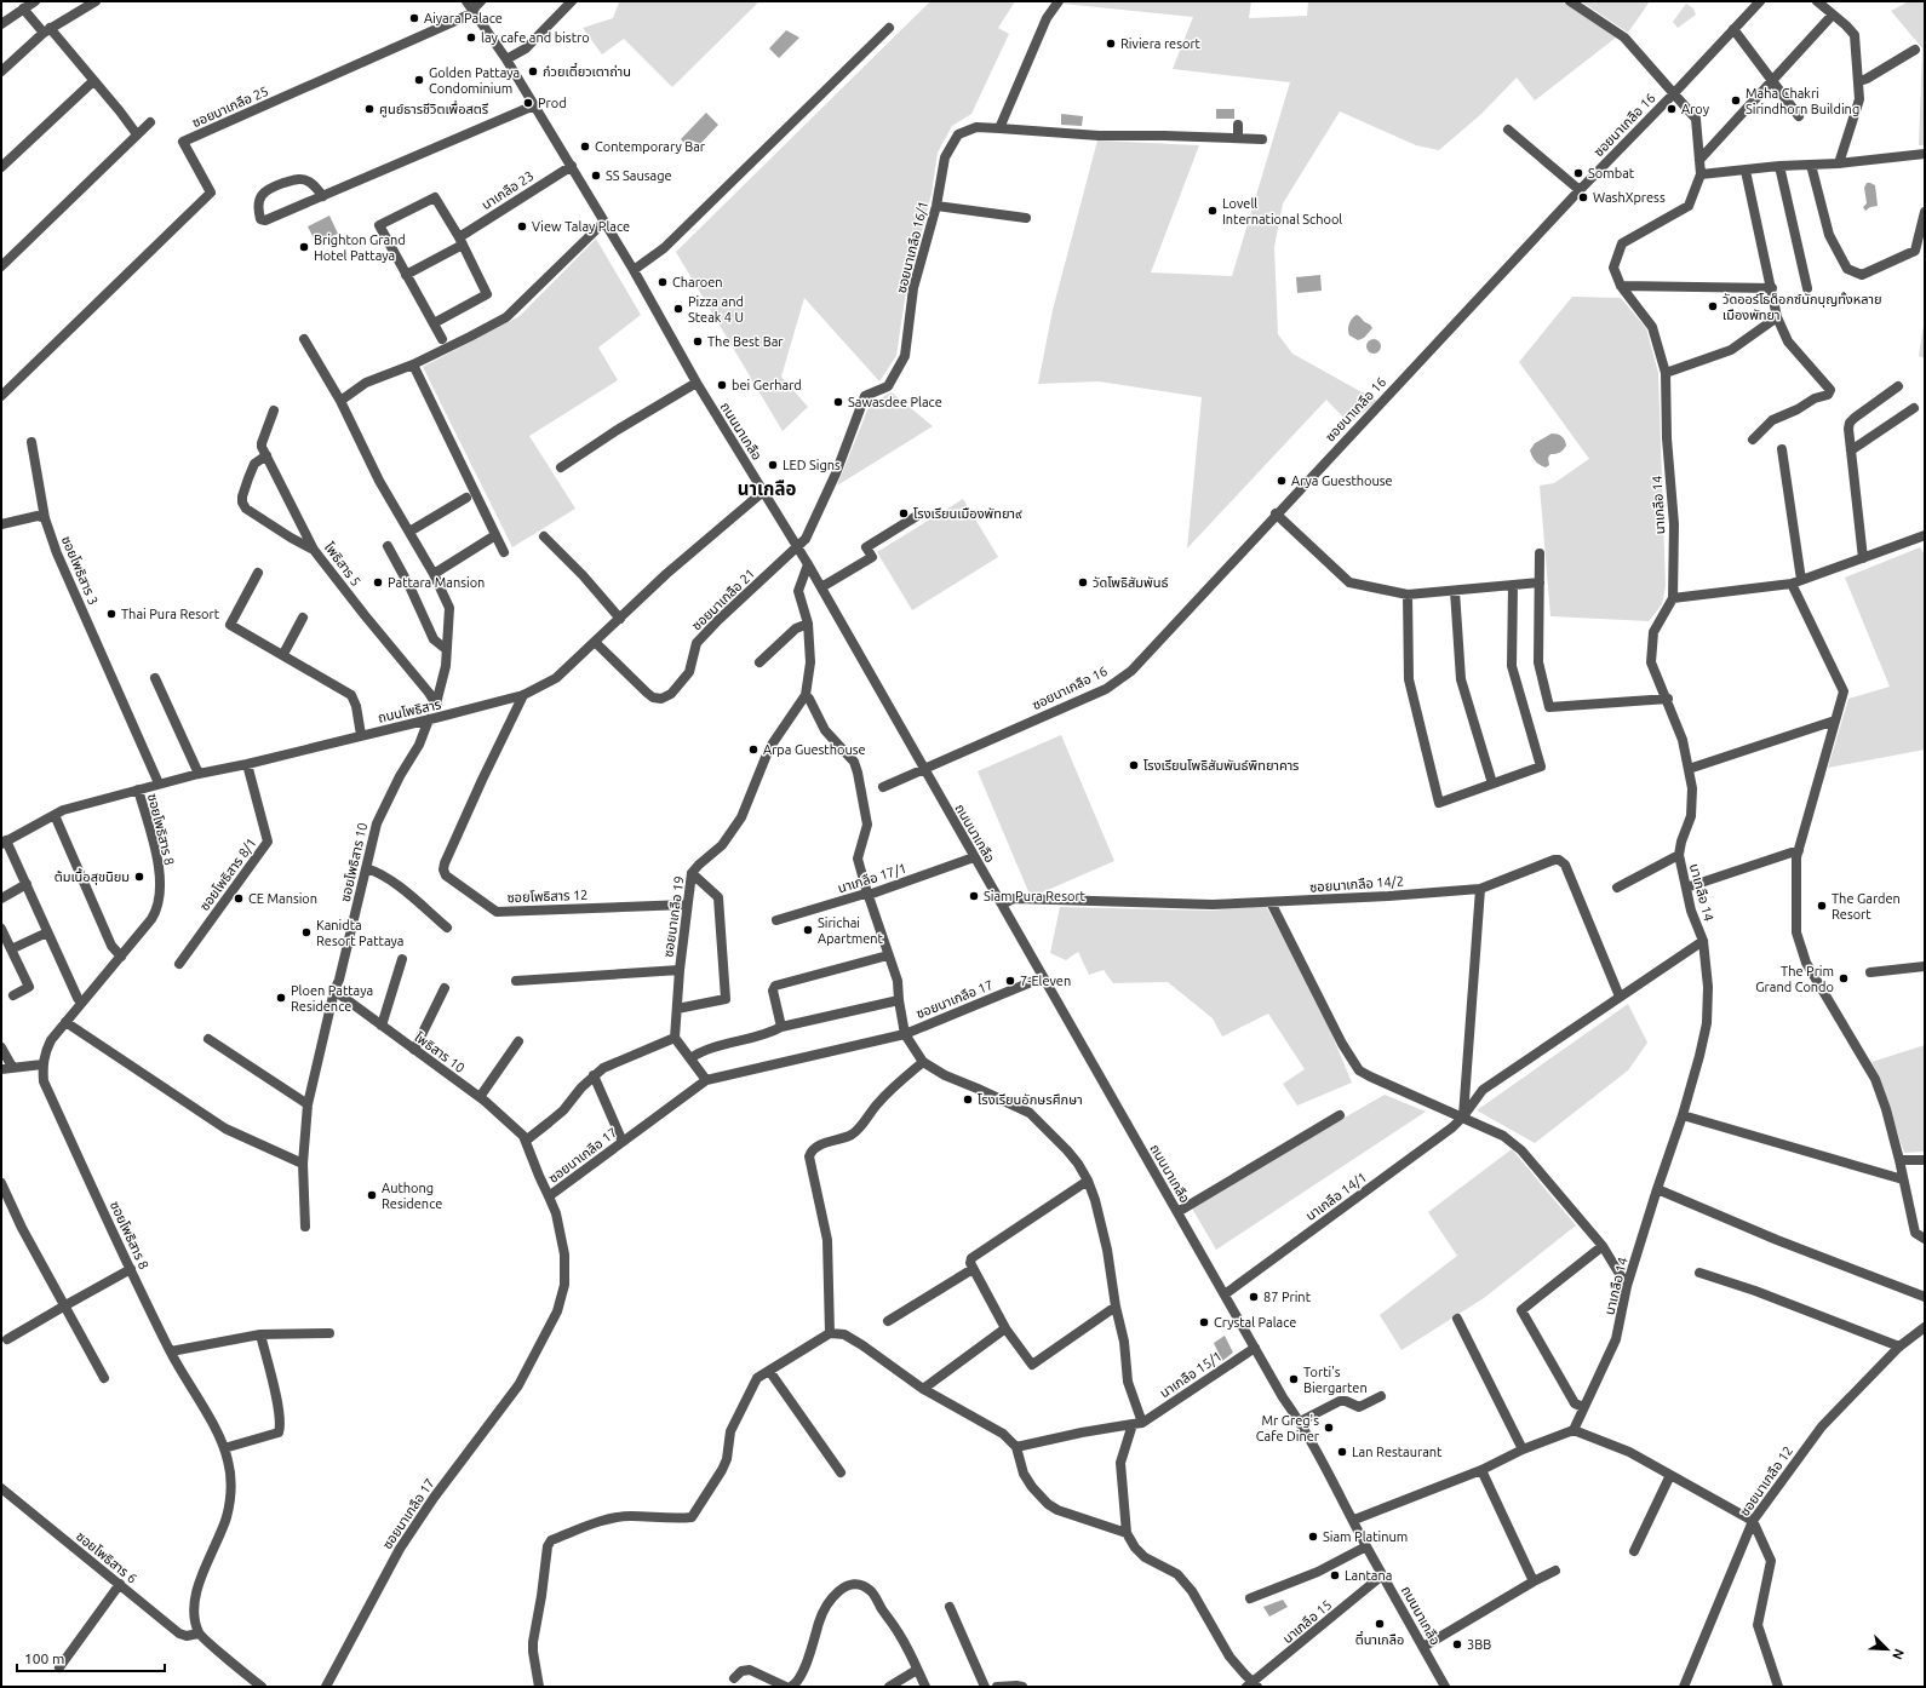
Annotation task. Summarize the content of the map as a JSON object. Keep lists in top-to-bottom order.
{
  "streets": {
    "street": [
      "ซอยนาเกลือ 25",
      "ซอยนาเกลือ 16",
      "นาเกลือ 23",
      "ซอยนาเกลือ 16/1",
      "ถนนนาเกลือ",
      "นาเกลือ 14",
      "โพธิสาร 5",
      "ซอยโพธิสาร 3",
      "ซอยนาเกลือ 21",
      "ถนนโพธิสาร",
      "ซอยโพธิสาร 8",
      "ซอยโพธิสาร 10",
      "ซอยโพธิสาร 8/1",
      "นาเกลือ 17/1",
      "ซอยนาเกลือ 14/2",
      "ซอยโพธิสาร 12",
      "ซอยนาเกลือ 19",
      "ซอยนาเกลือ 17",
      "โพธิสาร 10",
      "นาเกลือ 14/1",
      "นาเกลือ 15/1",
      "ซอยนาเกลือ 12",
      "ซอยโพธิสาร 6",
      "นาเกลือ 15"
    ]
  },
  "crossings": [
    ["ซอยนาเกลือ 25", "ถนนนาเกลือ"],
    ["ซอยนาเกลือ 16", "ถนนนาเกลือ"],
    ["ซอยนาเกลือ 16", "นาเกลือ 14"],
    ["นาเกลือ 23", "ถนนนาเกลือ"],
    ["ซอยนาเกลือ 16/1", "ถนนนาเกลือ"],
    ["ซอยนาเกลือ 16/1", "ซอยนาเกลือ 21"],
    ["ถนนนาเกลือ", "ซอยนาเกลือ 21"],
    ["ถนนนาเกลือ", "ถนนโพธิสาร"],
    ["ถนนนาเกลือ", "นาเกลือ 17/1"],
    ["ถนนนาเกลือ", "ซอยนาเกลือ 14/2"],
    ["ถนนนาเกลือ", "ซอยนาเกลือ 19"],
    ["ถนนนาเกลือ", "ซอยนาเกลือ 17"],
    ["ถนนนาเกลือ", "นาเกลือ 14/1"],
    ["ถนนนาเกลือ", "นาเกลือ 15/1"],
    ["ถนนนาเกลือ", "นาเกลือ 15"],
    ["นาเกลือ 14", "นาเกลือ 14/1"],
    ["โพธิสาร 5", "ถนนโพธิสาร"],
    ["ซอยโพธิสาร 3", "ถนนโพธิสาร"],
    ["ซอยนาเกลือ 21", "ถนนโพธิสาร"],
    ["ถนนโพธิสาร", "ซอยโพธิสาร 8"],
    ["ถนนโพธิสาร", "ซอยโพธิสาร 10"],
    ["ถนนโพธิสาร", "ซอยโพธิสาร 8/1"],
    ["ถนนโพธิสาร", "ซอยโพธิสาร 12"],
    ["ซอยโพธิสาร 8", "ซอยโพธิสาร 6"],
    ["ซอยโพธิสาร 10", "โพธิสาร 10"],
    ["ซอยนาเกลือ 14/2", "นาเกลือ 14/1"],
    ["ซอยโพธิสาร 12", "ซอยนาเกลือ 19"],
    ["ซอยนาเกลือ 17", "โพธิสาร 10"]
  ],
  "districts": ["นาเกลือ"],
  "places": [
    "Aiyara Palace",
    "lay cafe and bistro",
    "Riviera resort",
    "ก๋วยเตี๋ยวเตาถ่าน",
    "Golden Pattaya Condominium",
    "Maha Chakri Sirindhorn Building",
    "Prod",
    "ศูนย์ธารชีวิตเพื่อสตรี",
    "Aroy",
    "Contemporary Bar",
    "Sombat",
    "SS Sausage",
    "WashXpress",
    "Lovell International School",
    "View Talay Place",
    "Brighton Grand Hotel Pattaya",
    "Charoen",
    "วัดออร์โธด็อกซ์นักบุญทั้งหลาย เมืองพัทยา",
    "Pizza and Steak 4 U",
    "The Best Bar",
    "bei Gerhard",
    "Sawasdee Place",
    "LED Signs",
    "Arya Guesthouse",
    "โรงเรียนเมืองพัทยา๙",
    "Pattara Mansion",
    "วัดโพธิสัมพันธ์",
    "Thai Pura Resort",
    "Arpa Guesthouse",
    "โรงเรียนโพธิสัมพันธ์พิทยาคาร",
    "ต้มเนื้อสุขนิยม",
    "Siam Pura Resort",
    "CE Mansion",
    "The Garden Resort",
    "Sirichai Apartment",
    "Kanidta Resort Pattaya",
    "The Prim Grand Condo",
    "7-Eleven",
    "Ploen Pattaya Residence",
    "โรงเรียนอักษรศึกษา",
    "Authong Residence",
    "87 Print",
    "Crystal Palace",
    "Torti's Biergarten",
    "Mr Greg's Cafe Diner",
    "Lan Restaurant",
    "Siam Platinum",
    "Lantana",
    "ตี๋นาเกลือ",
    "3BB"
  ],
  "scale_bar": "100 m",
  "north": "bottom right"
}
